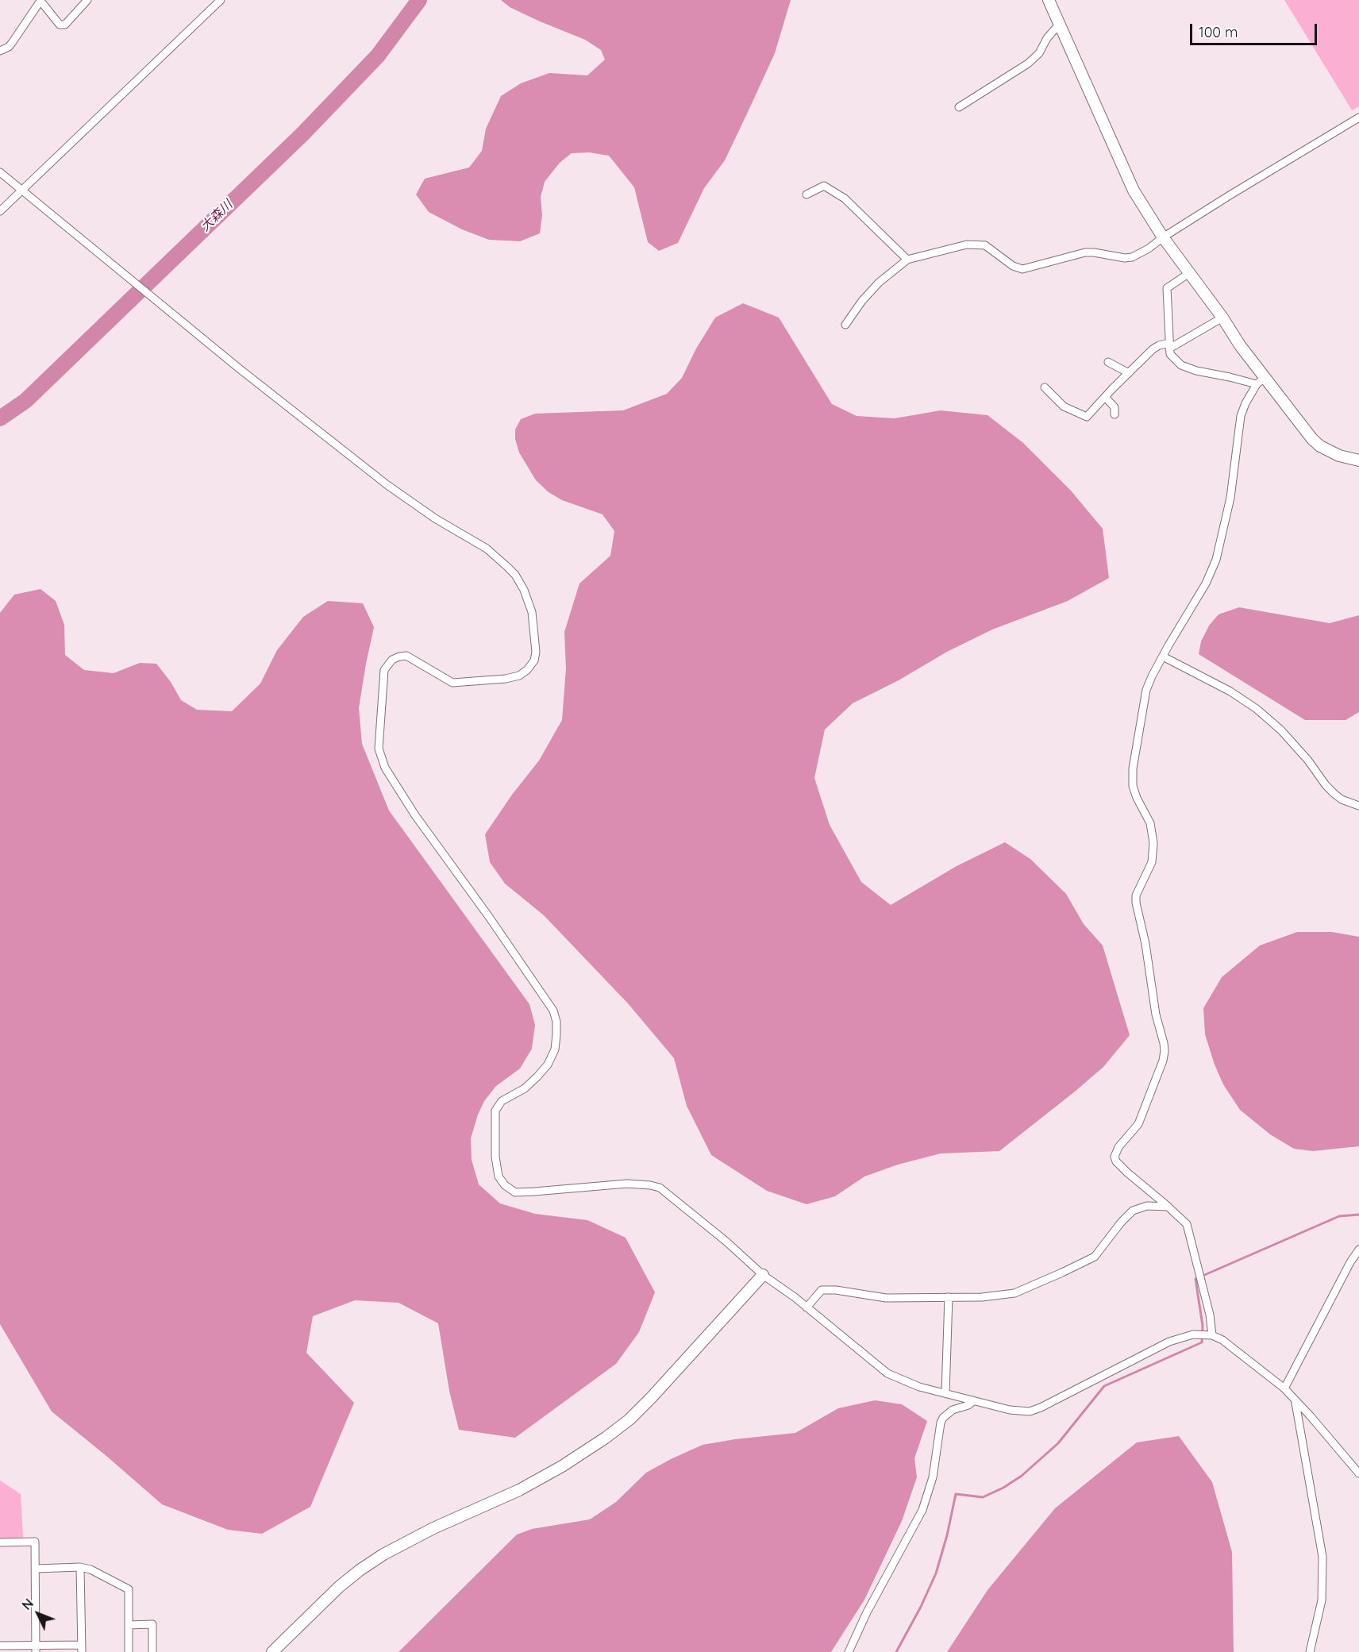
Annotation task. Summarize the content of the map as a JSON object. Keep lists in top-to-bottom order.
{
  "water": ["大森川"],
  "scale_bar": "100 m",
  "north": "top left"
}
